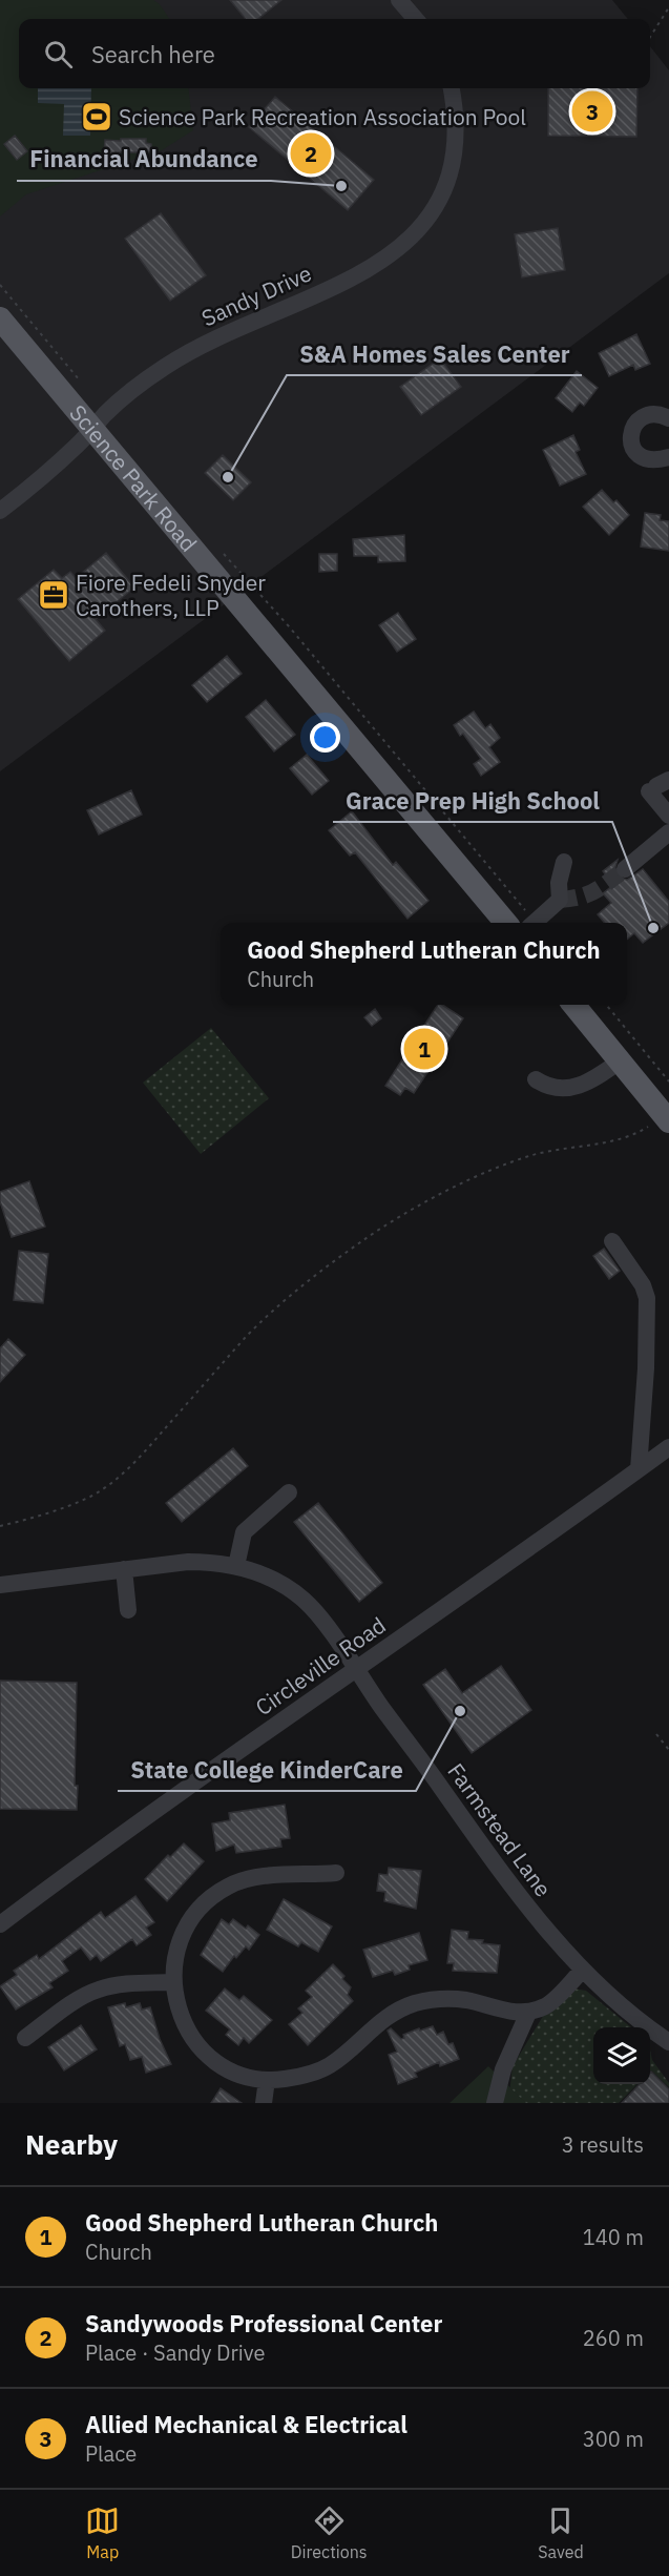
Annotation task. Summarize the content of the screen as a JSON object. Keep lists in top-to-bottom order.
{
  "streets": {
    "main road": ["Science Park Road"],
    "street": ["Sandy Drive", "Circleville Road", "Farmstead Lane"]
  },
  "crossings": [
    ["Sandy Drive", "Science Park Road"],
    ["Circleville Road", "Farmstead Lane"]
  ],
  "places": {
    "sports": ["Science Park Recreation Association Pool"],
    "other": [
      "Financial Abundance",
      "S&A Homes Sales Center",
      "Grace Prep High School",
      "State College KinderCare"
    ],
    "office": ["Fiore Fedeli Snyder Carothers, LLP"]
  },
  "page": {
    "search": "Search here",
    "pins": ["3", "2", "1"],
    "popup": ["Good Shepherd Lutheran Church", "Church"],
    "heading": ["Nearby", "3 results"],
    "list": [
      {
        "mark": "1",
        "name": "Good Shepherd Lutheran Church",
        "note": "Church",
        "value": "140 m"
      },
      {
        "mark": "2",
        "name": "Sandywoods Professional Center",
        "note": "Place · Sandy Drive",
        "value": "260 m"
      },
      {
        "mark": "3",
        "name": "Allied Mechanical & Electrical",
        "note": "Place",
        "value": "300 m"
      }
    ],
    "nav": ["Map", "Directions", "Saved"]
  }
}
